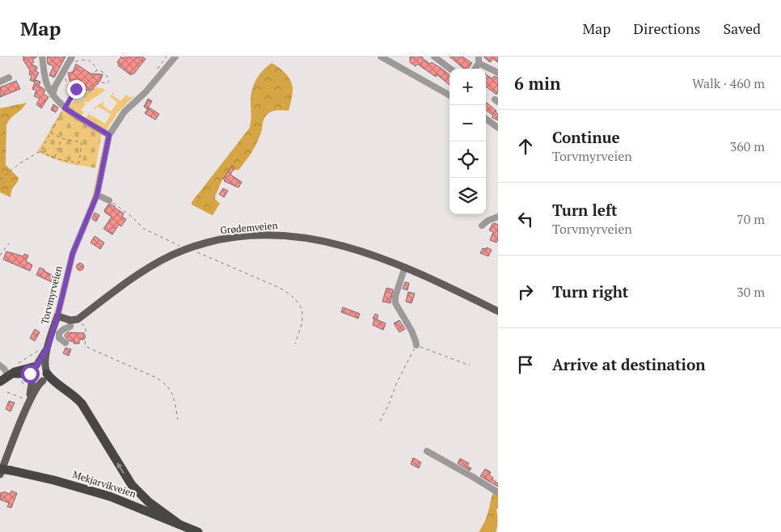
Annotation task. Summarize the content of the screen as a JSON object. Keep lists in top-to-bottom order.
{
  "streets": {
    "highway": ["Mekjarvikveien"],
    "main road": ["Grødemveien", "Torvmyrveien"]
  },
  "page": {
    "header": "Map",
    "nav": ["Map", "Directions", "Saved"],
    "heading": ["6 min", "Walk · 460 m"],
    "map_buttons": ["+", "−"],
    "list": [
      ["Continue", "Torvmyrveien", "360 m"],
      ["Turn left", "Torvmyrveien", "70 m"],
      ["Turn right", "30 m"],
      "Arrive at destination"
    ]
  }
}
